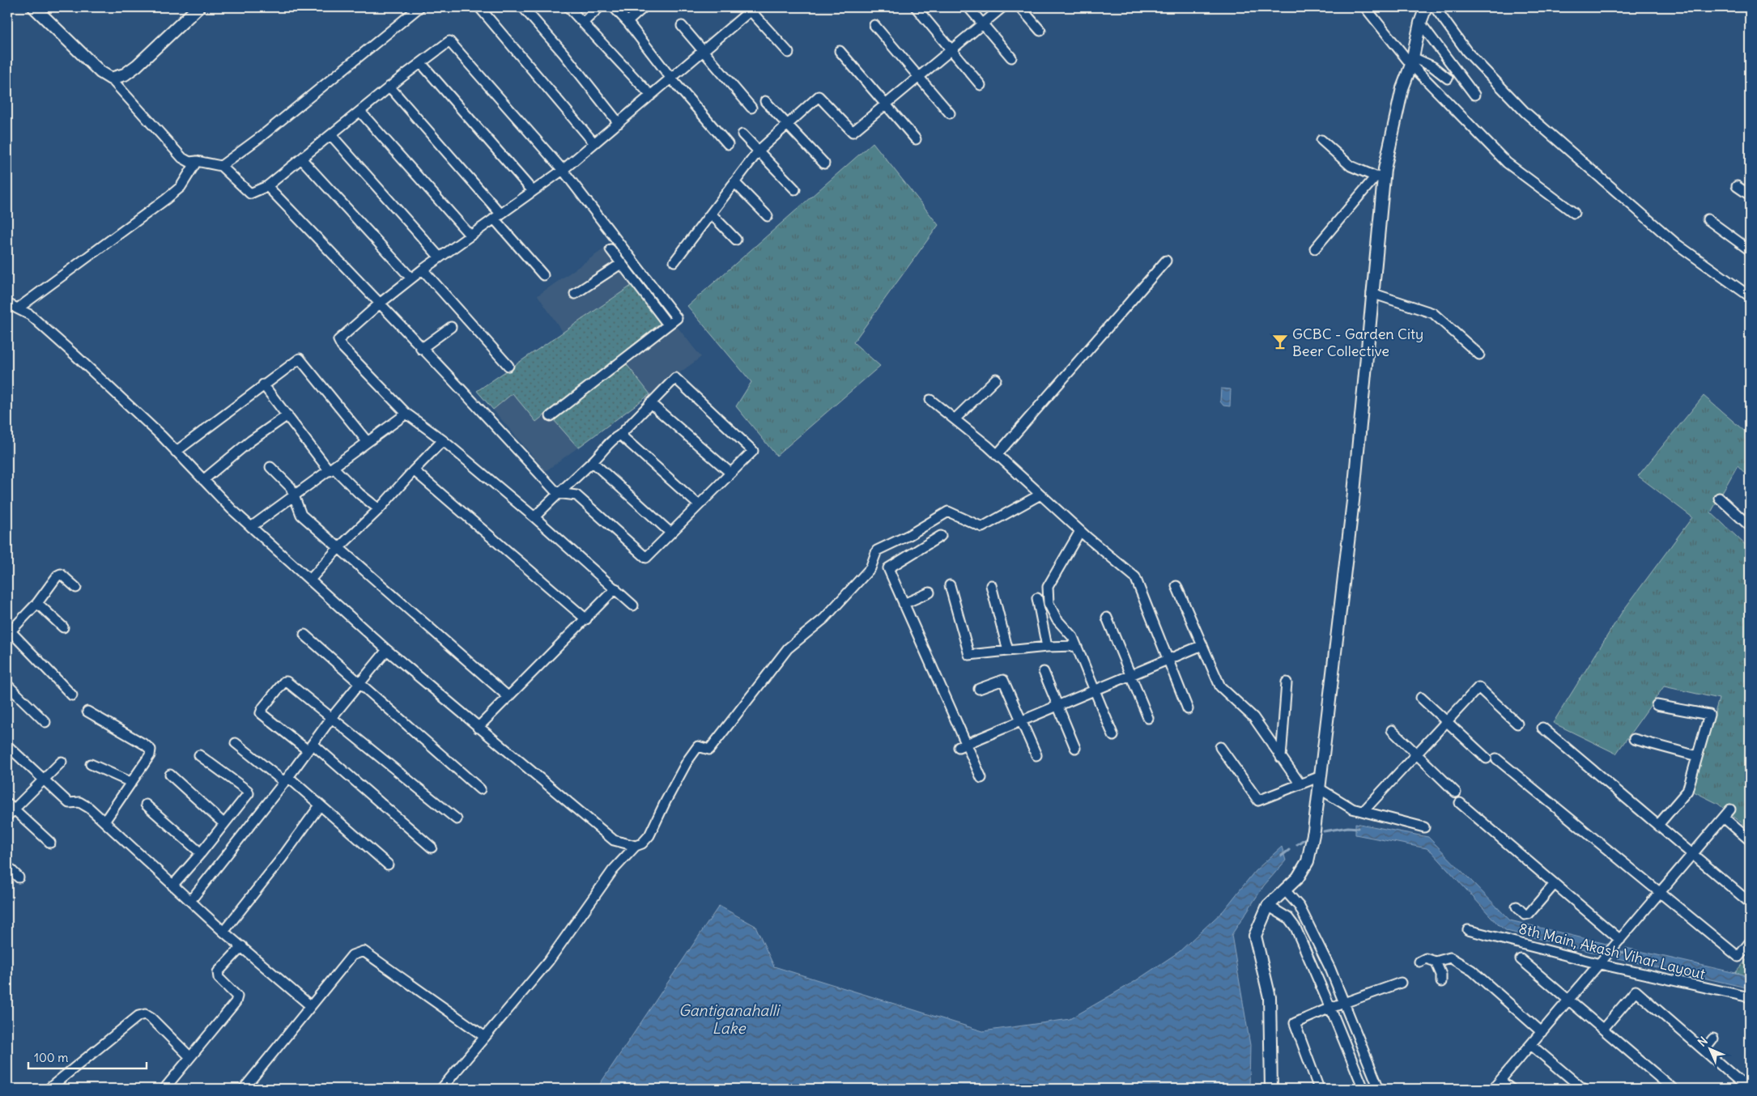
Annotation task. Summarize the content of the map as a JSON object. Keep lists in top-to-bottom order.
{
  "streets": {
    "street": ["8th Main, Akash Vihar Layout"]
  },
  "water": ["Gantiganahalli Lake"],
  "places": {
    "bar": ["GCBC - Garden City Beer Collective"]
  },
  "scale_bar": "100 m",
  "north": "top left"
}
